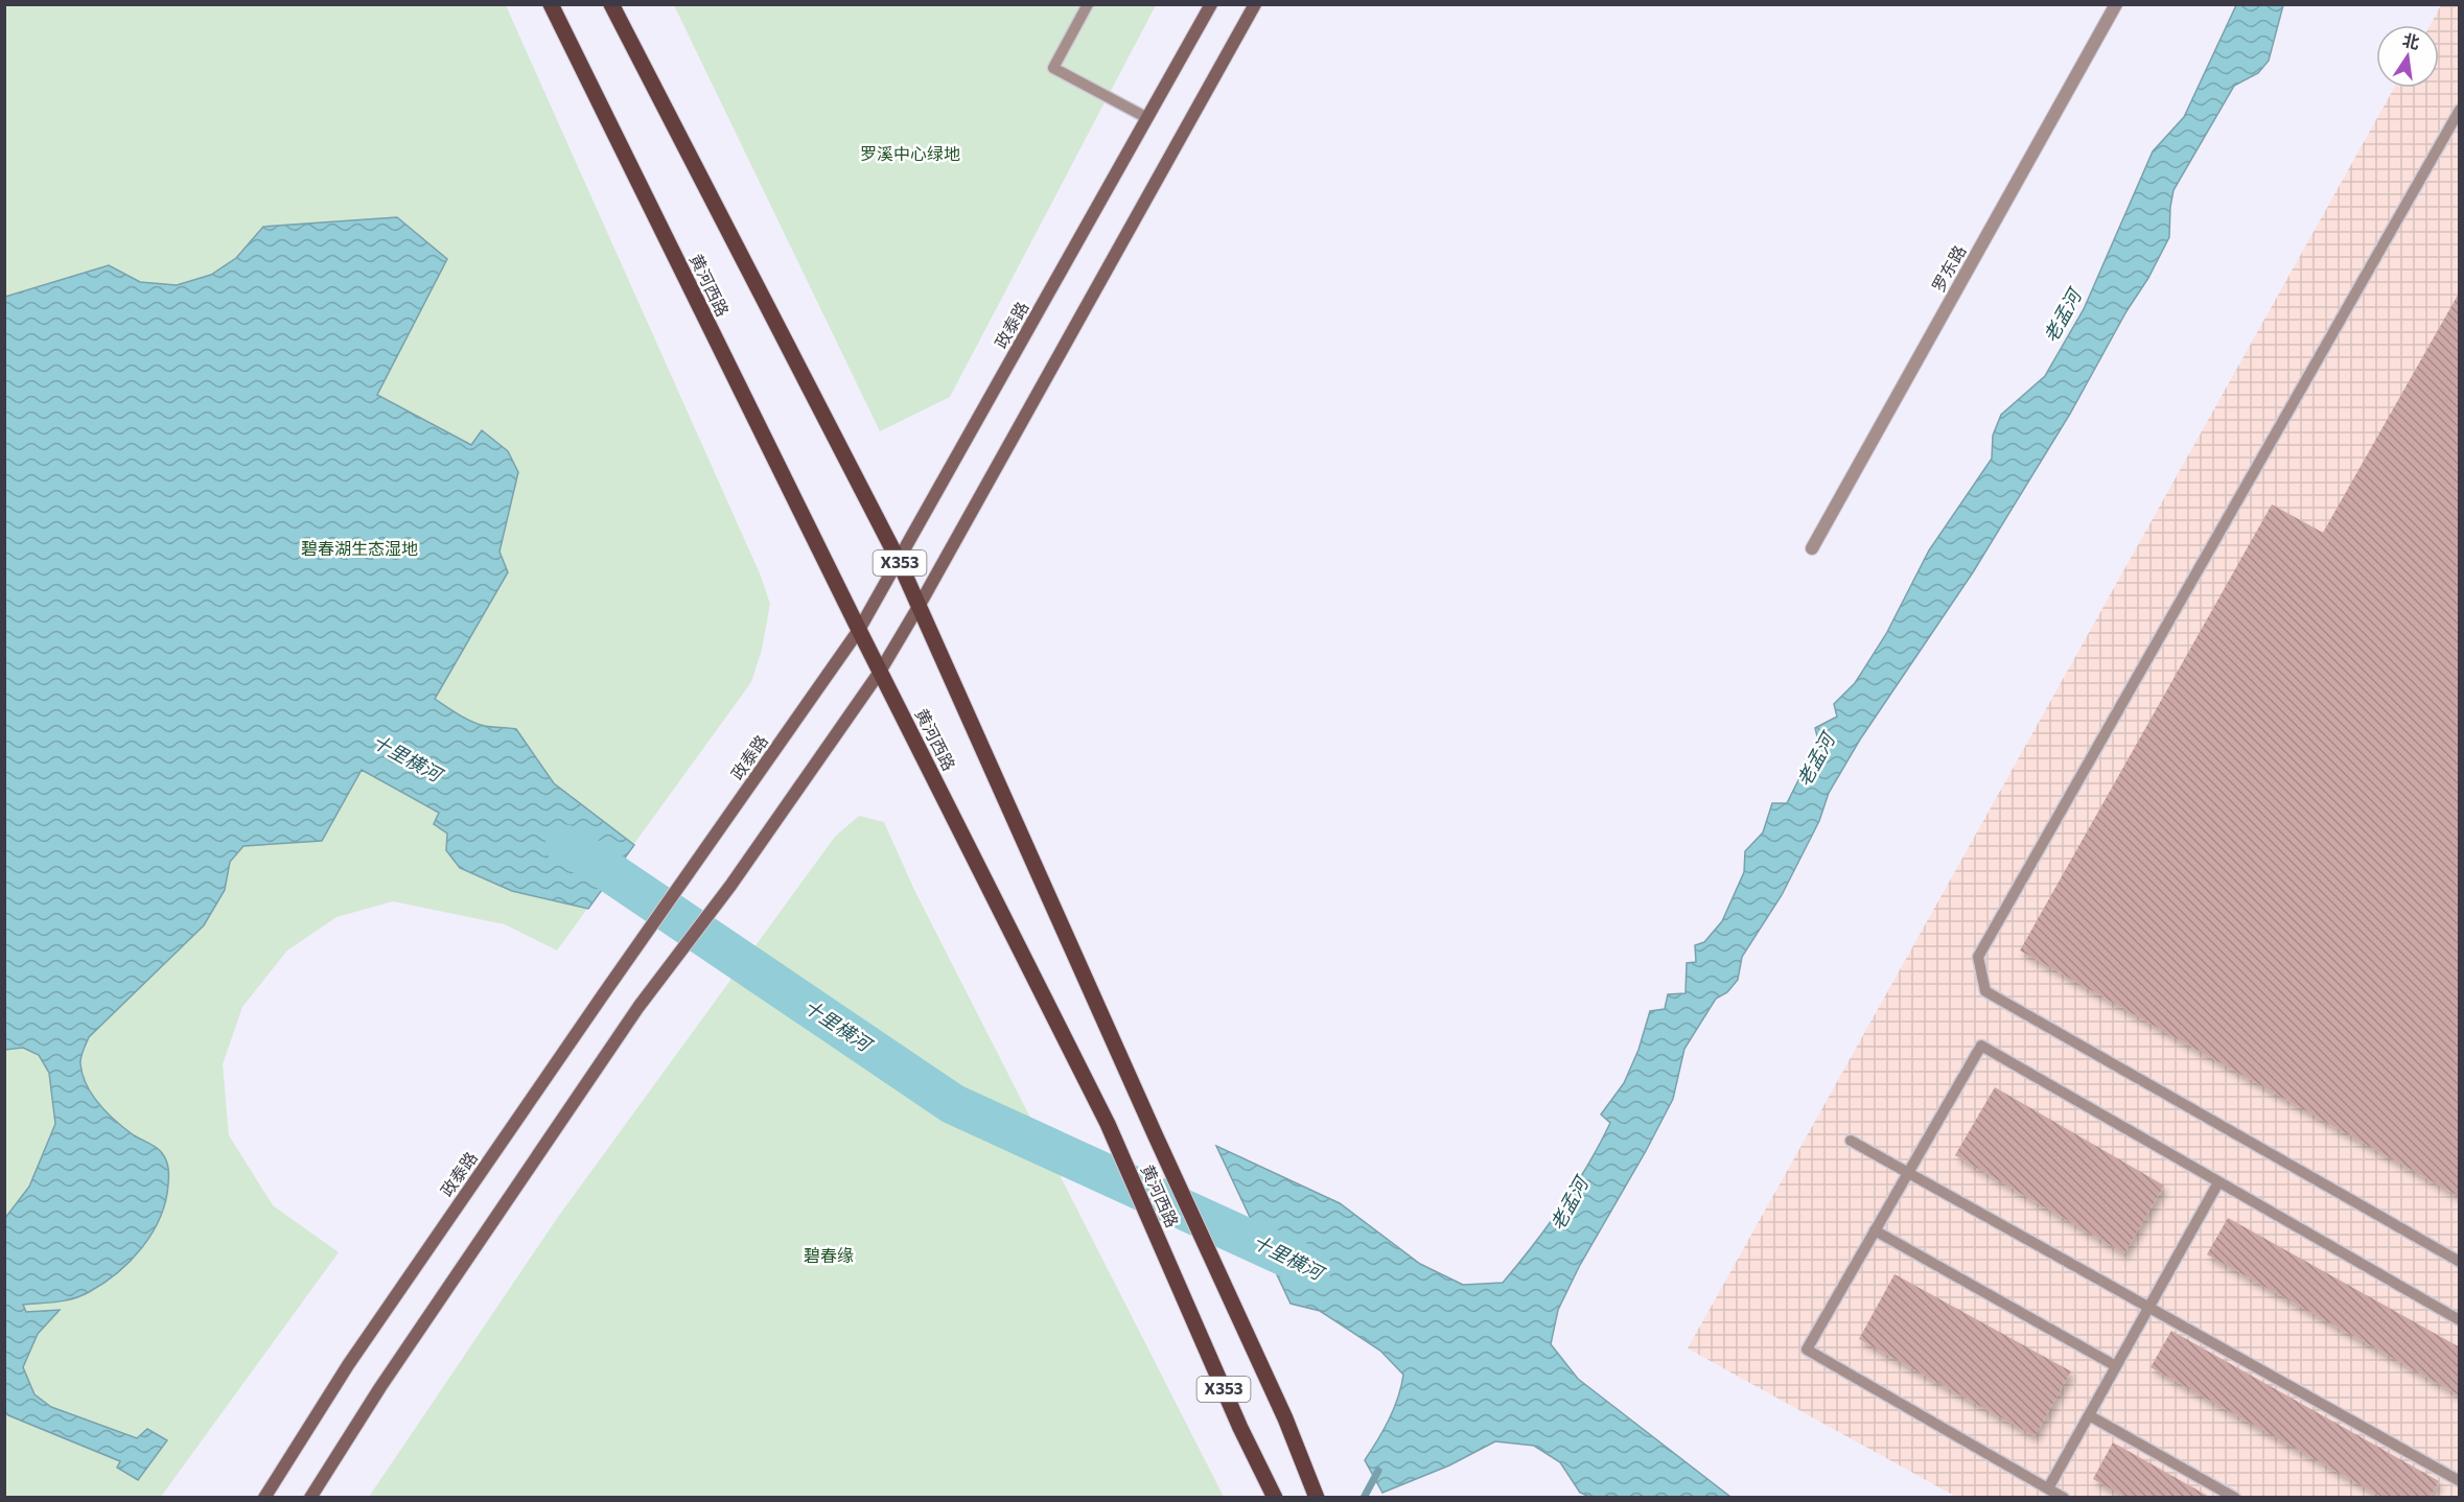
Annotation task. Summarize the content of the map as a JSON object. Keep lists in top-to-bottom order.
{
  "streets": {
    "main road": ["黄河西路", "政泰路", "X353"],
    "street": ["罗东路"]
  },
  "crossings": [
    ["黄河西路", "政泰路"]
  ],
  "water": ["老孟河", "十里横河"],
  "parks": ["罗溪中心绿地", "碧春湖生态湿地", "碧春缘"],
  "north": "top"
}
